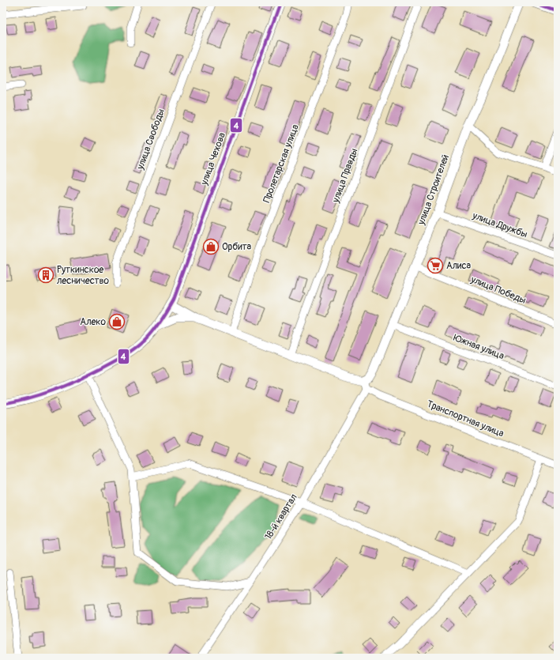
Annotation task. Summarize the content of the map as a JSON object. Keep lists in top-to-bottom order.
{
  "streets": {
    "street": [
      "улица Свободы",
      "улица Чехова",
      "Пролетарская улица",
      "улица Правды",
      "улица Строителей",
      "улица Дружбы",
      "улица Победы",
      "Южная улица",
      "Транспортная улица",
      "18-й квартал"
    ]
  },
  "crossings": [
    ["Пролетарская улица", "Транспортная улица"],
    ["улица Правды", "Транспортная улица"],
    ["улица Строителей", "улица Дружбы"],
    ["улица Строителей", "улица Победы"],
    ["улица Строителей", "Южная улица"],
    ["улица Строителей", "Транспортная улица"],
    ["улица Строителей", "18-й квартал"],
    ["Транспортная улица", "18-й квартал"]
  ],
  "places": {
    "shop": ["Орбита", "Алеко"],
    "supermarket": ["Алиса"],
    "building": ["Руткинское лесничество"]
  },
  "lines": ["transit line 4"]
}
